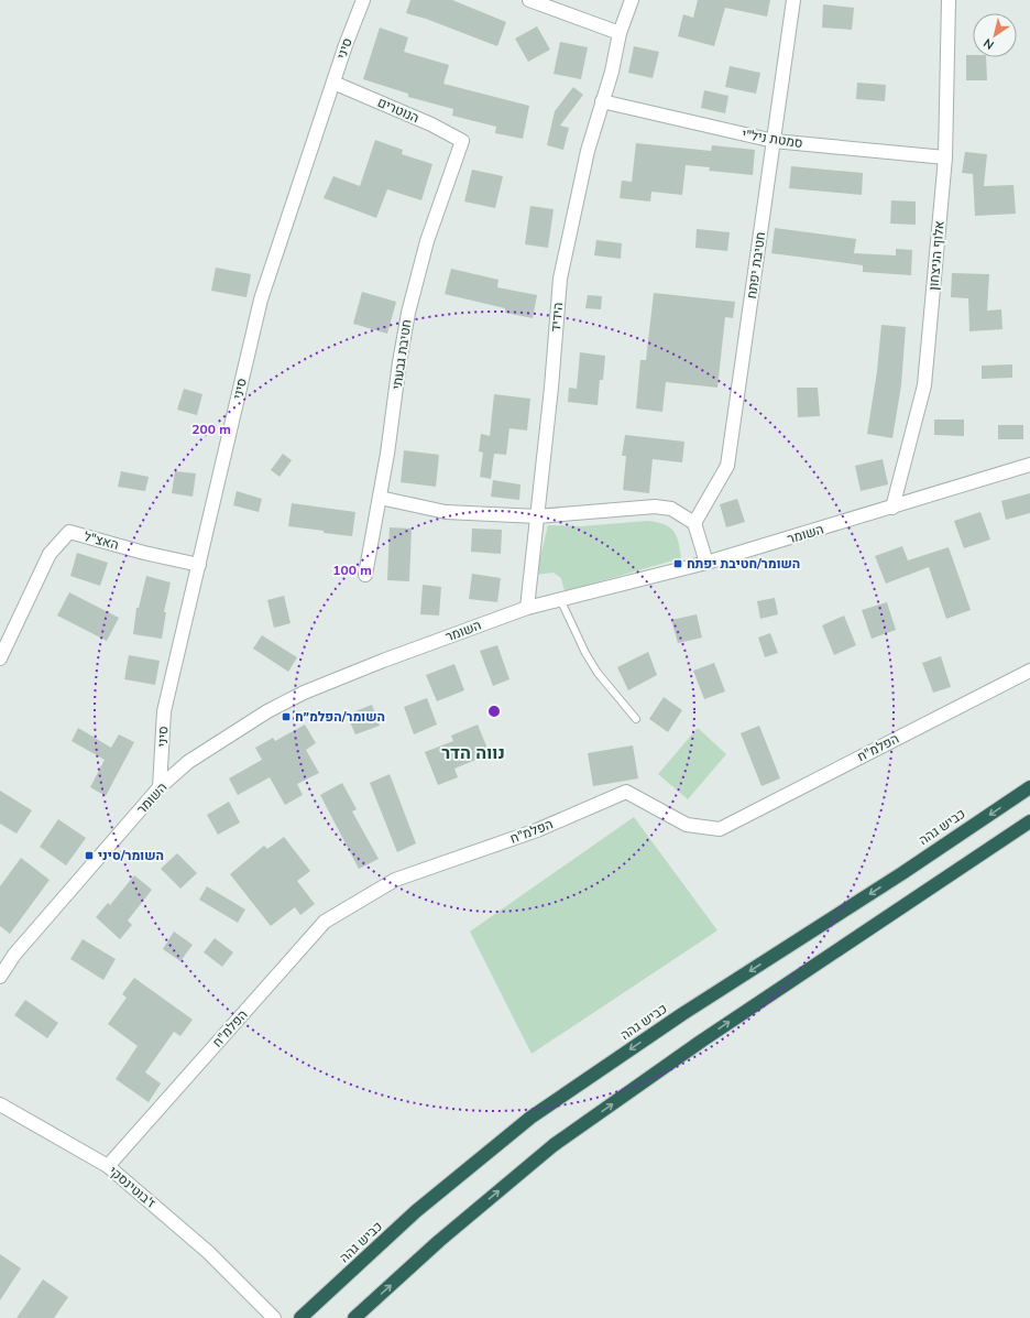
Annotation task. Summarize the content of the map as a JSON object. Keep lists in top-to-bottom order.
{
  "streets": {
    "highway": ["כביש גהה"],
    "street": [
      "סיני",
      "הנוטרים",
      "סמטת ניל\"י",
      "אלוף הניצחון",
      "חטיבת יפתח",
      "הידיד",
      "חטיבת גבעתי",
      "השומר",
      "האצ\"ל",
      "הפלמ\"ח",
      "ז'בוטינסקי"
    ]
  },
  "crossings": [
    ["סיני", "הנוטרים"],
    ["סיני", "השומר"],
    ["סיני", "האצ\"ל"],
    ["הנוטרים", "חטיבת גבעתי"],
    ["סמטת ניל\"י", "אלוף הניצחון"],
    ["סמטת ניל\"י", "חטיבת יפתח"],
    ["סמטת ניל\"י", "הידיד"],
    ["אלוף הניצחון", "השומר"],
    ["הידיד", "השומר"],
    ["הפלמ\"ח", "ז'בוטינסקי"]
  ],
  "districts": ["נווה הדר"],
  "places": {
    "transit": ["השומר/חטיבת יפתח", "השומר/הפלמ״ח", "השומר/סיני"]
  },
  "north": "bottom left",
  "rings": ["200 m", "100 m"]
}
